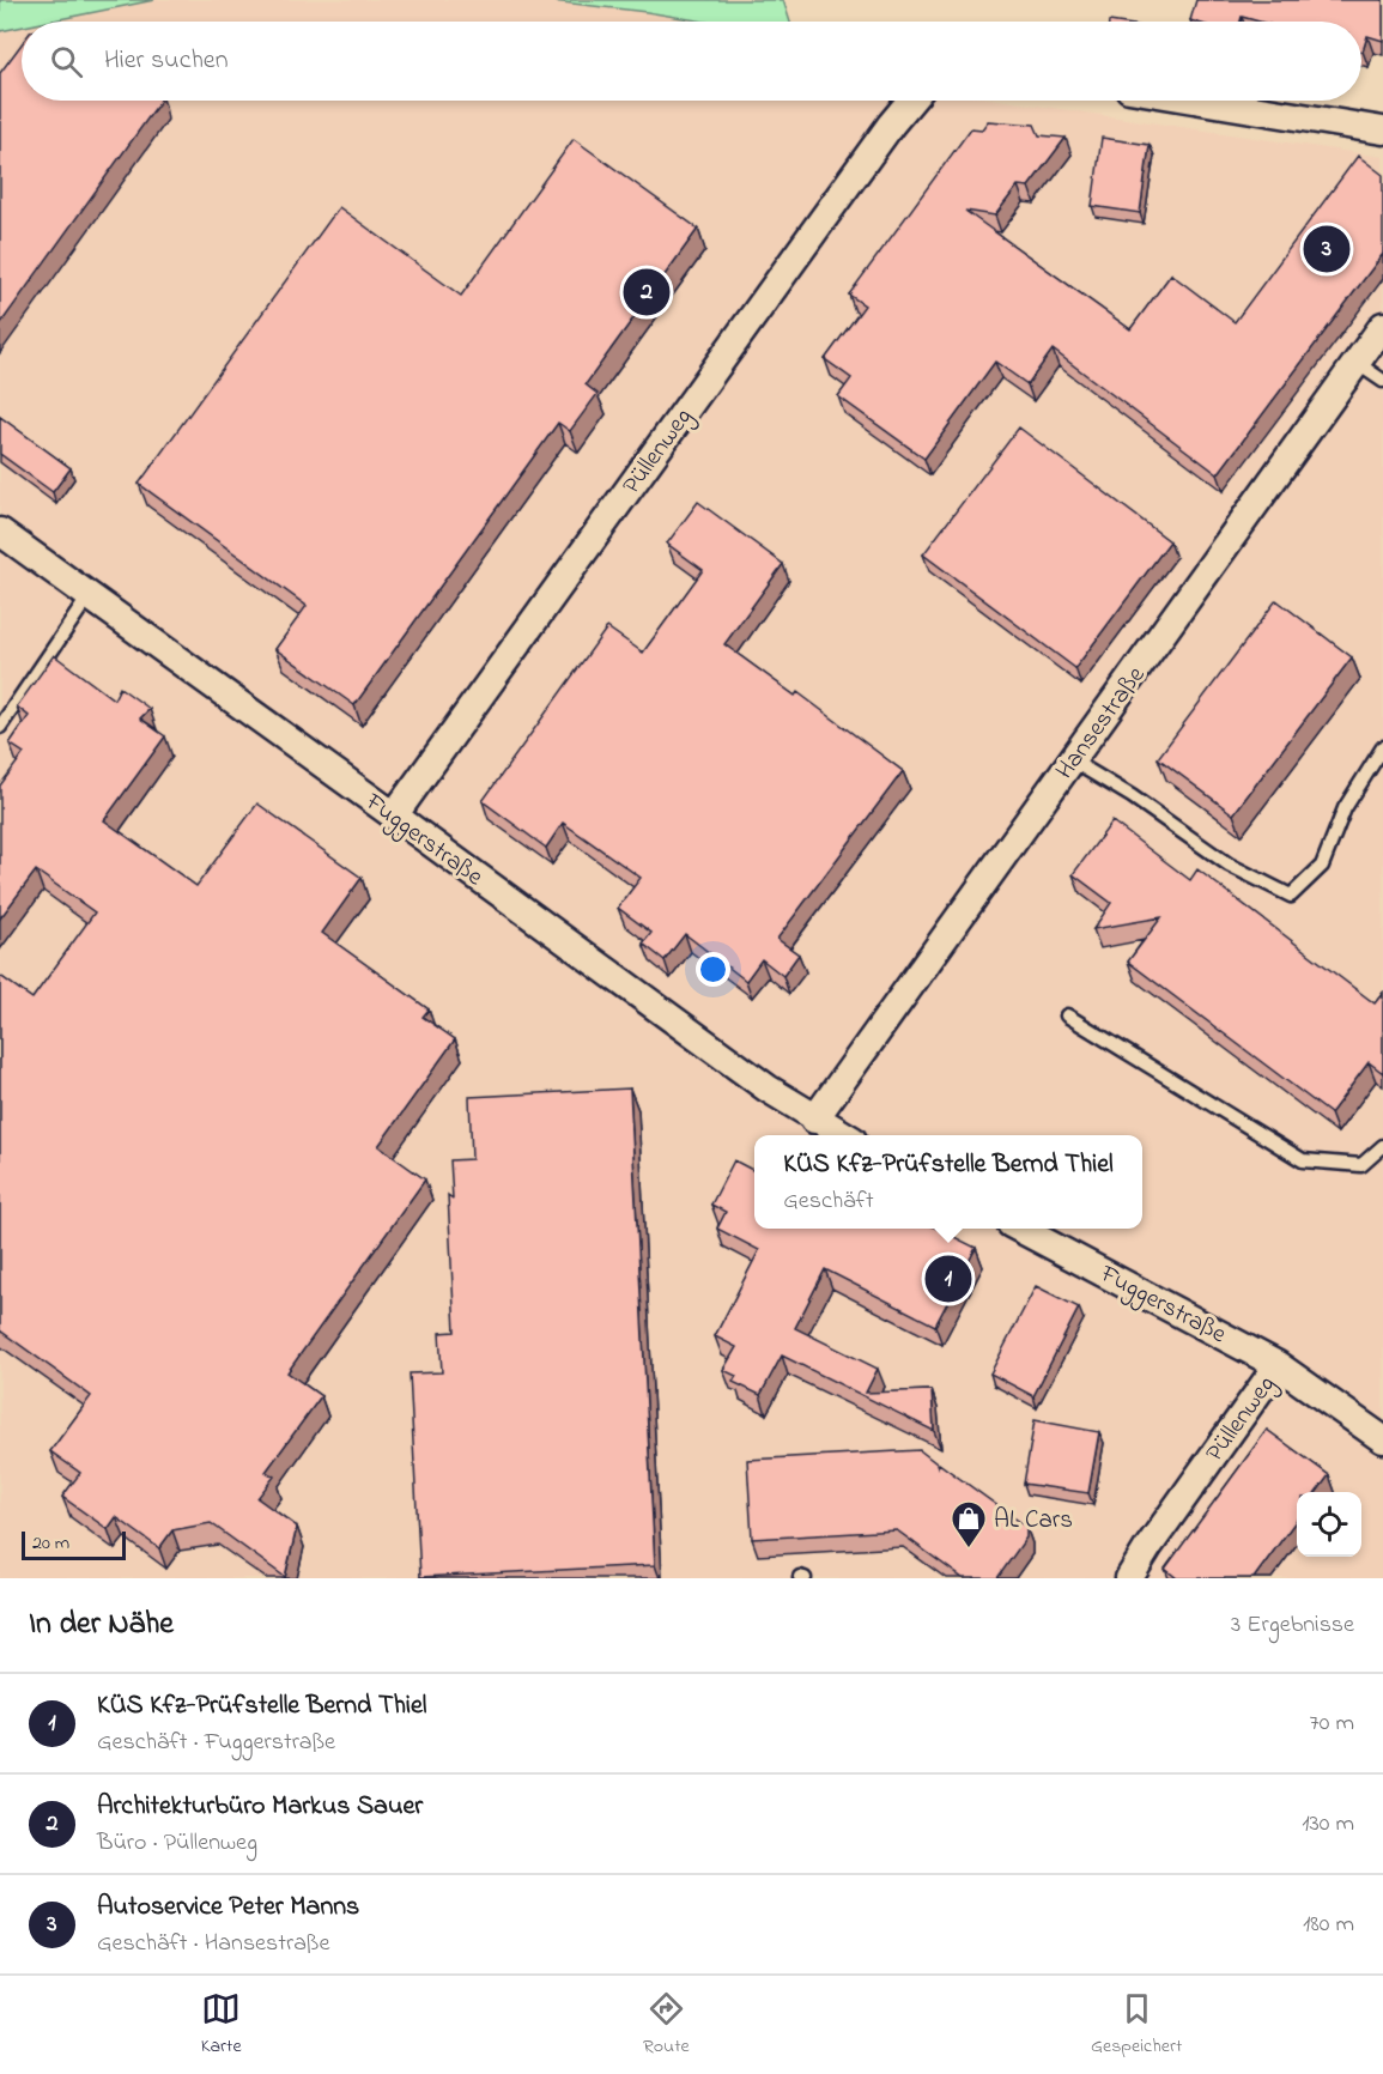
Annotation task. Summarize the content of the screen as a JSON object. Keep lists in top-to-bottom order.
{
  "streets": {
    "street": ["Püllenweg", "Hansestraße", "Fuggerstraße"]
  },
  "crossings": [
    ["Püllenweg", "Fuggerstraße"],
    ["Hansestraße", "Fuggerstraße"]
  ],
  "places": {
    "shop": ["AL Cars"]
  },
  "scale_bar": "20 m",
  "page": {
    "search": "Hier suchen",
    "pins": ["3", "2", "1"],
    "popup": ["KÜS Kfz-Prüfstelle Bernd Thiel", "Geschäft"],
    "scale": "20 m",
    "heading": ["In der Nähe", "3 Ergebnisse"],
    "list": [
      {
        "mark": "1",
        "name": "KÜS Kfz-Prüfstelle Bernd Thiel",
        "note": "Geschäft · Fuggerstraße",
        "value": "70 m"
      },
      {
        "mark": "2",
        "name": "Architekturbüro Markus Sauer",
        "note": "Büro · Püllenweg",
        "value": "130 m"
      },
      {
        "mark": "3",
        "name": "Autoservice Peter Manns",
        "note": "Geschäft · Hansestraße",
        "value": "180 m"
      }
    ],
    "nav": ["Karte", "Route", "Gespeichert"]
  }
}
